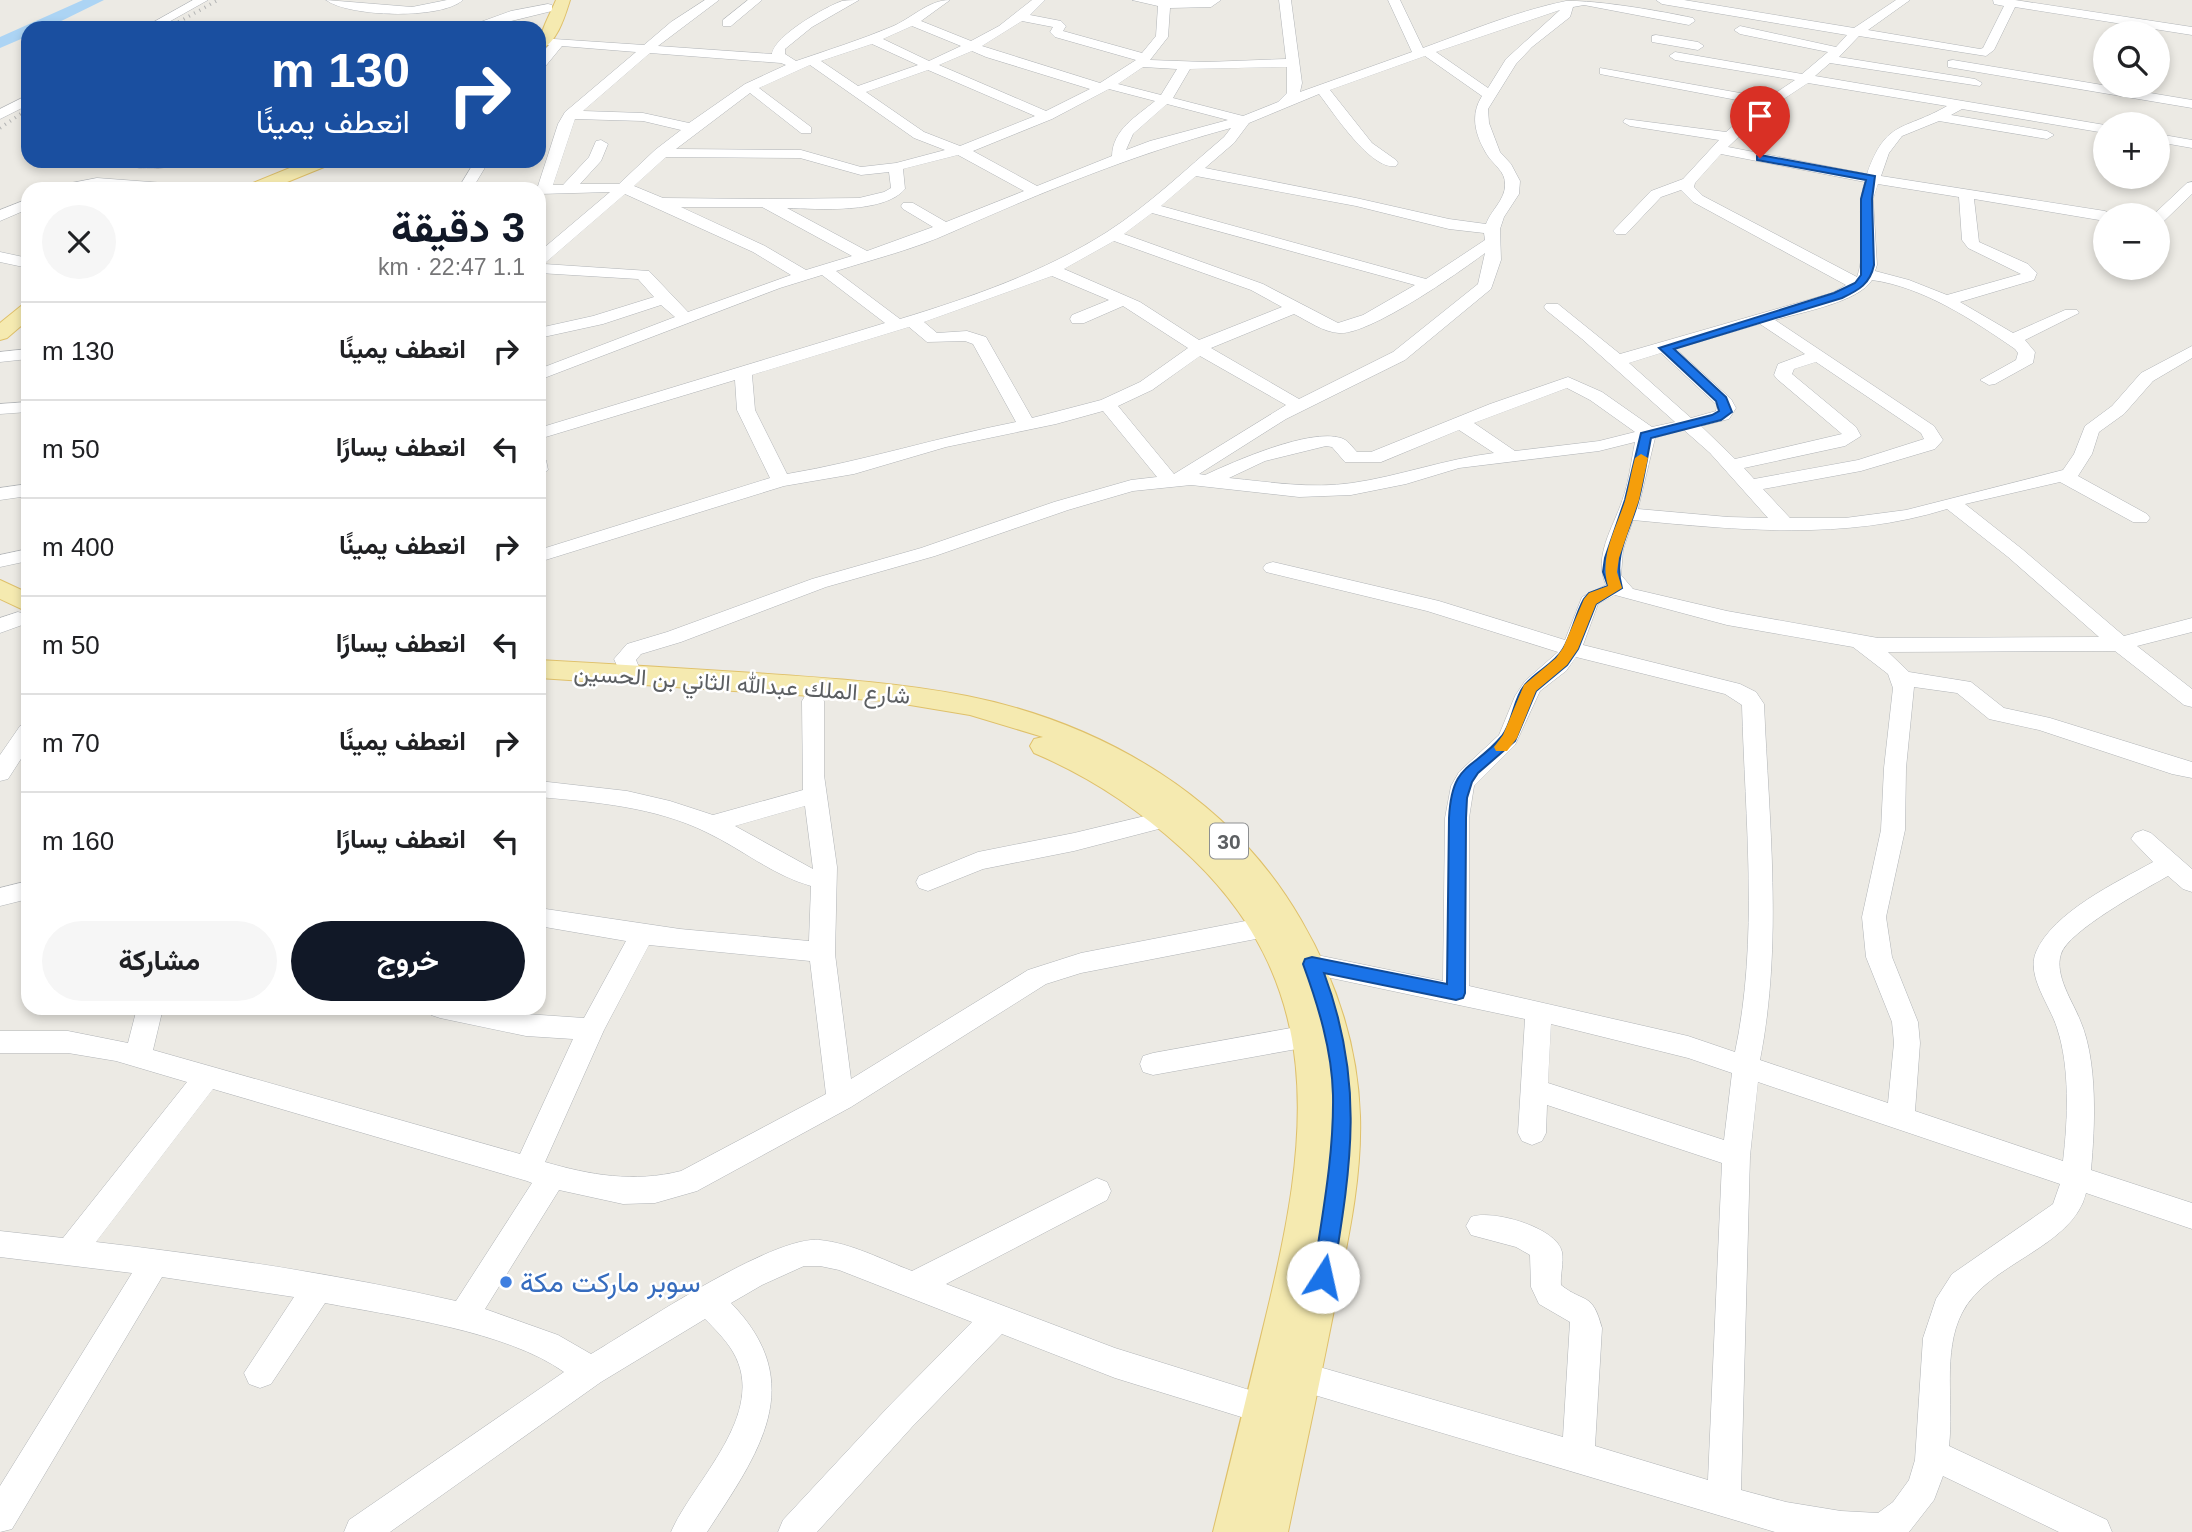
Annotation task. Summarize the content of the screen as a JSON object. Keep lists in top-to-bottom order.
{
  "streets": {
    "main road": ["شارع الملك عبدالله الثاني بن الحسين", "30"]
  },
  "places": ["سوبر ماركت مكة"],
  "page": {
    "map_buttons": ["+", "−"],
    "turn": ["130 m", "انعطف يمينًا"],
    "heading": ["3 دقيقة", "1.1 km · 22:47"],
    "list": [
      {
        "name": "انعطف يمينًا",
        "value": "130 m"
      },
      {
        "name": "انعطف يسارًا",
        "value": "50 m"
      },
      {
        "name": "انعطف يمينًا",
        "value": "400 m"
      },
      {
        "name": "انعطف يسارًا",
        "value": "50 m"
      },
      {
        "name": "انعطف يمينًا",
        "value": "70 m"
      },
      {
        "name": "انعطف يسارًا",
        "value": "160 m"
      }
    ],
    "buttons": ["خروج", "مشاركة"]
  }
}
